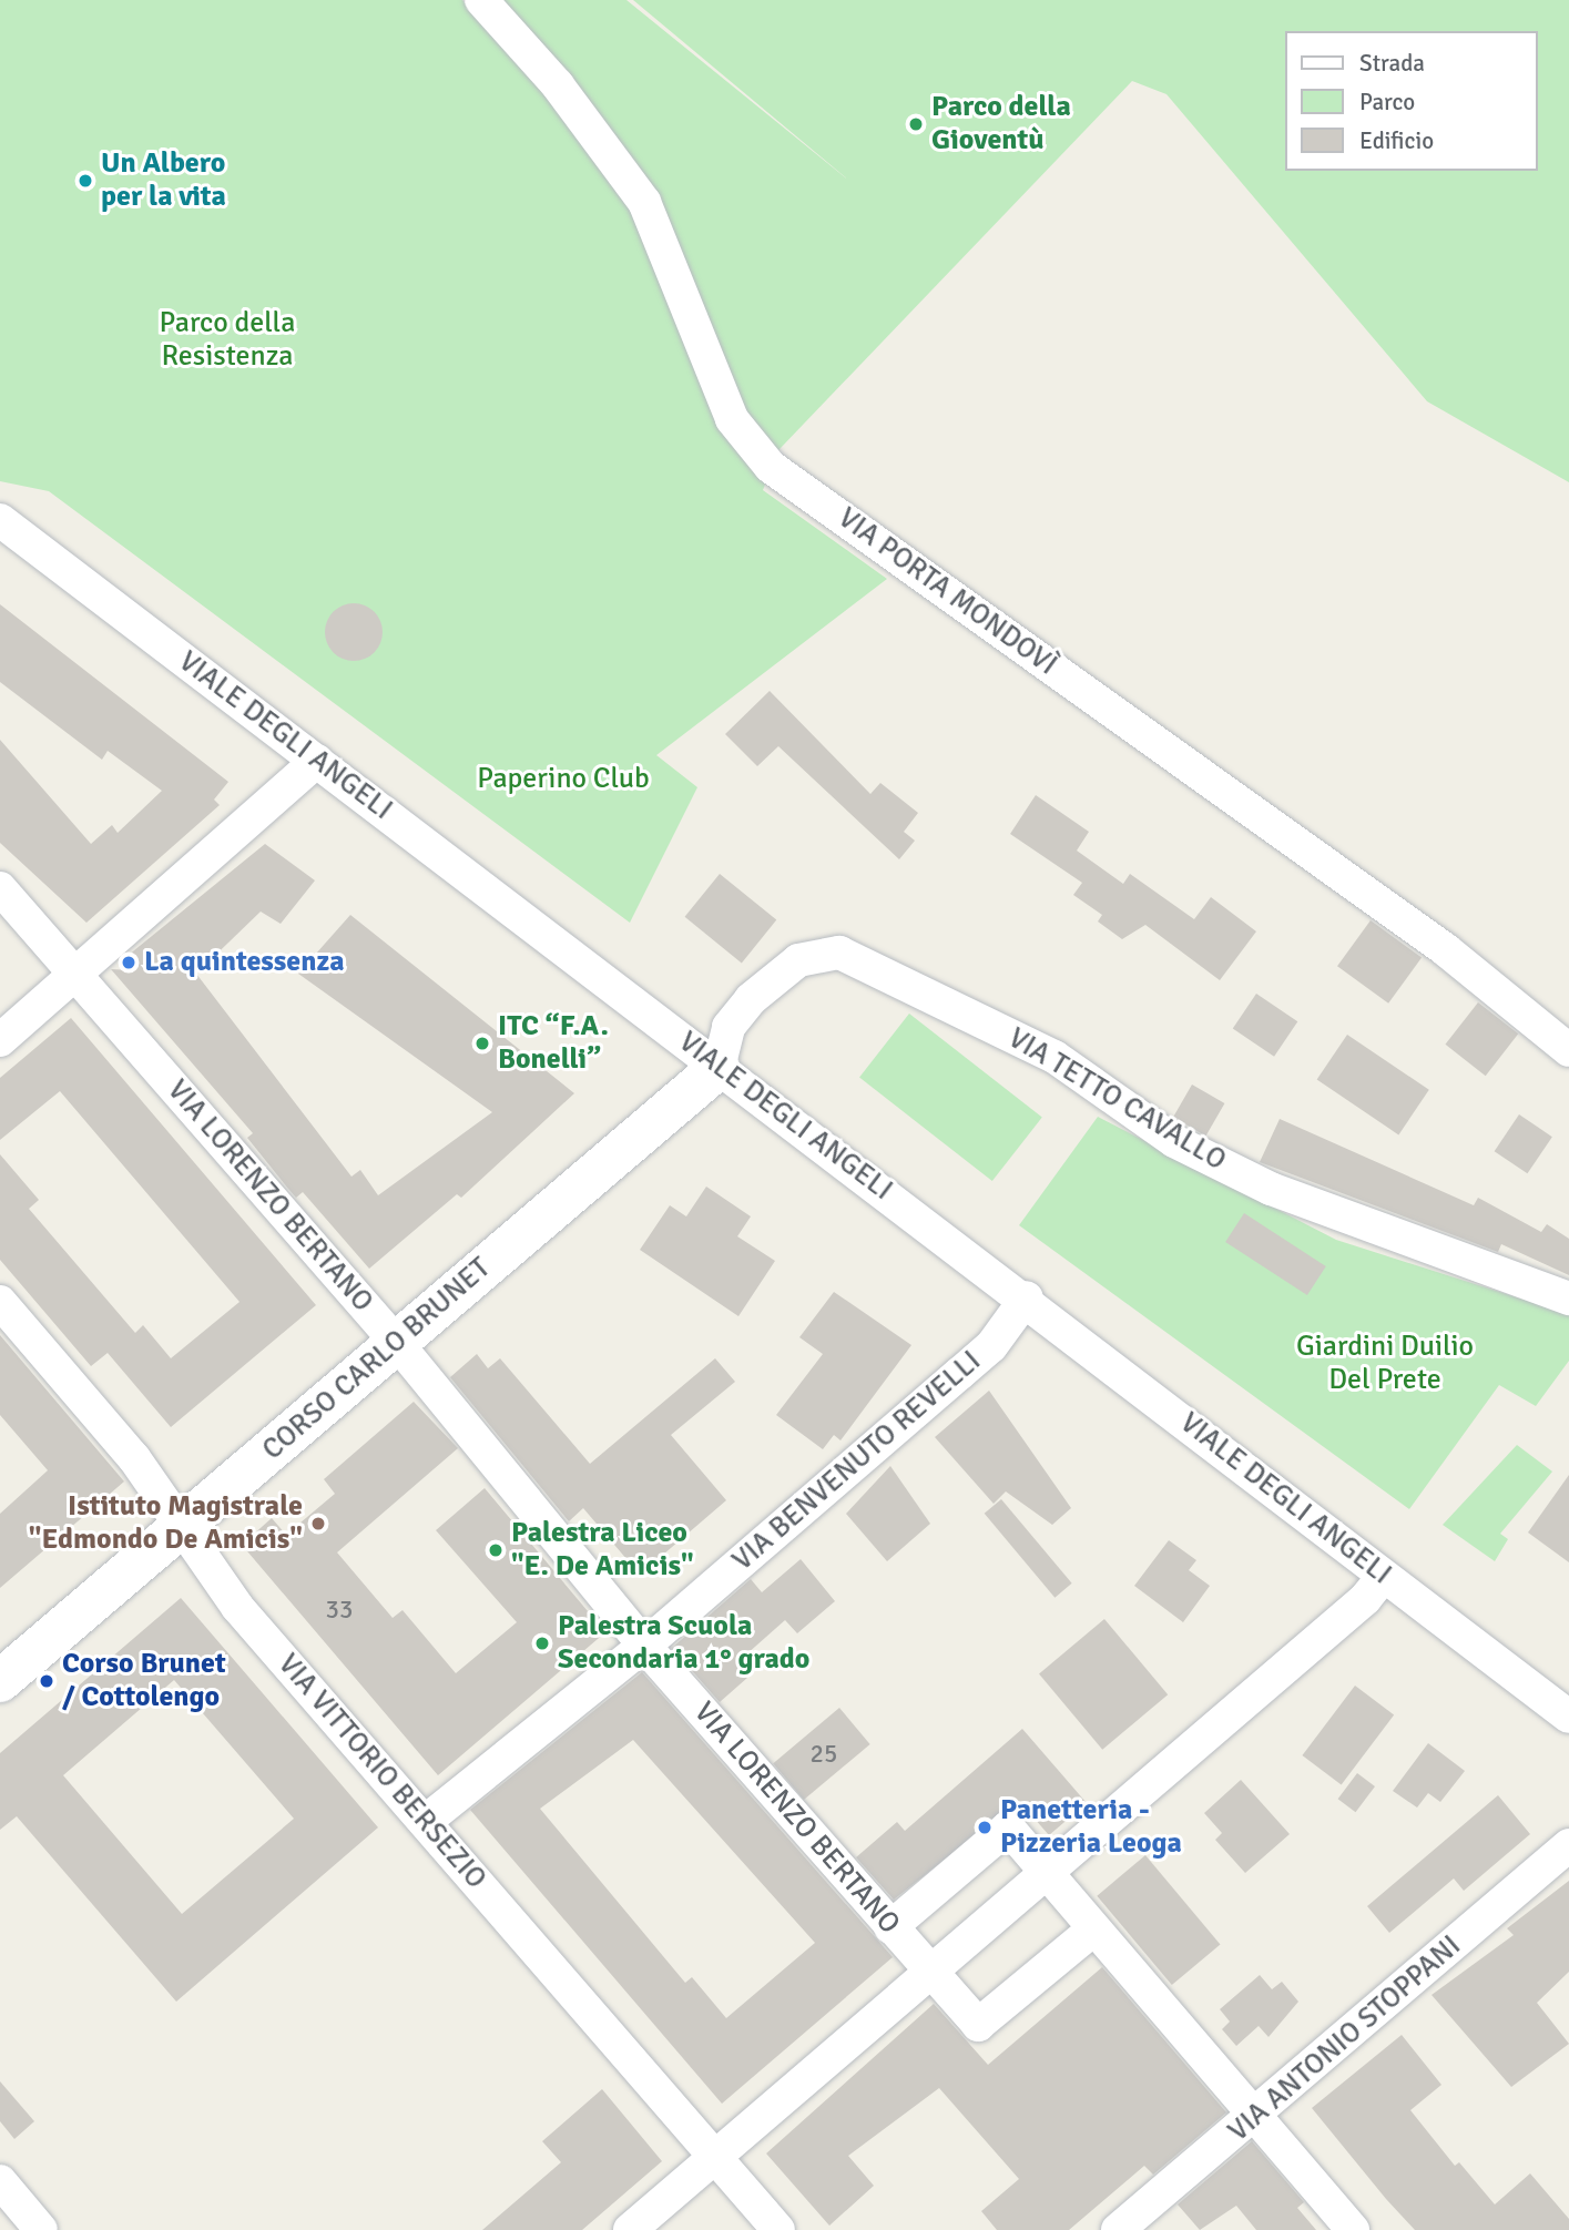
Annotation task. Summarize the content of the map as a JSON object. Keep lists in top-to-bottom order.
{
  "streets": {
    "street": [
      "VIA PORTA MONDOVÌ",
      "VIALE DEGLI ANGELI",
      "VIA TETTO CAVALLO",
      "VIA LORENZO BERTANO",
      "CORSO CARLO BRUNET",
      "VIA BENVENUTO REVELLI",
      "VIA VITTORIO BERSEZIO",
      "VIA ANTONIO STOPPANI"
    ]
  },
  "crossings": [
    ["VIALE DEGLI ANGELI", "VIA TETTO CAVALLO"],
    ["VIALE DEGLI ANGELI", "CORSO CARLO BRUNET"],
    ["VIALE DEGLI ANGELI", "VIA BENVENUTO REVELLI"],
    ["VIA TETTO CAVALLO", "CORSO CARLO BRUNET"],
    ["VIA LORENZO BERTANO", "CORSO CARLO BRUNET"],
    ["VIA LORENZO BERTANO", "VIA BENVENUTO REVELLI"],
    ["CORSO CARLO BRUNET", "VIA VITTORIO BERSEZIO"],
    ["VIA BENVENUTO REVELLI", "VIA VITTORIO BERSEZIO"]
  ],
  "parks": ["Parco della Resistenza", "Paperino Club", "Giardini Duilio Del Prete"],
  "places": [
    "Parco della Gioventù",
    "Un Albero per la vita",
    "La quintessenza",
    "ITC “F.A. Bonelli”",
    "Istituto Magistrale \"Edmondo De Amicis\"",
    "Palestra Liceo \"E. De Amicis\"",
    "Palestra Scuola Secondaria 1° grado",
    "Corso Brunet / Cottolengo",
    "Panetteria - Pizzeria Leoga"
  ],
  "house_numbers": ["33", "25"],
  "legend": ["Strada", "Parco", "Edificio"]
}
